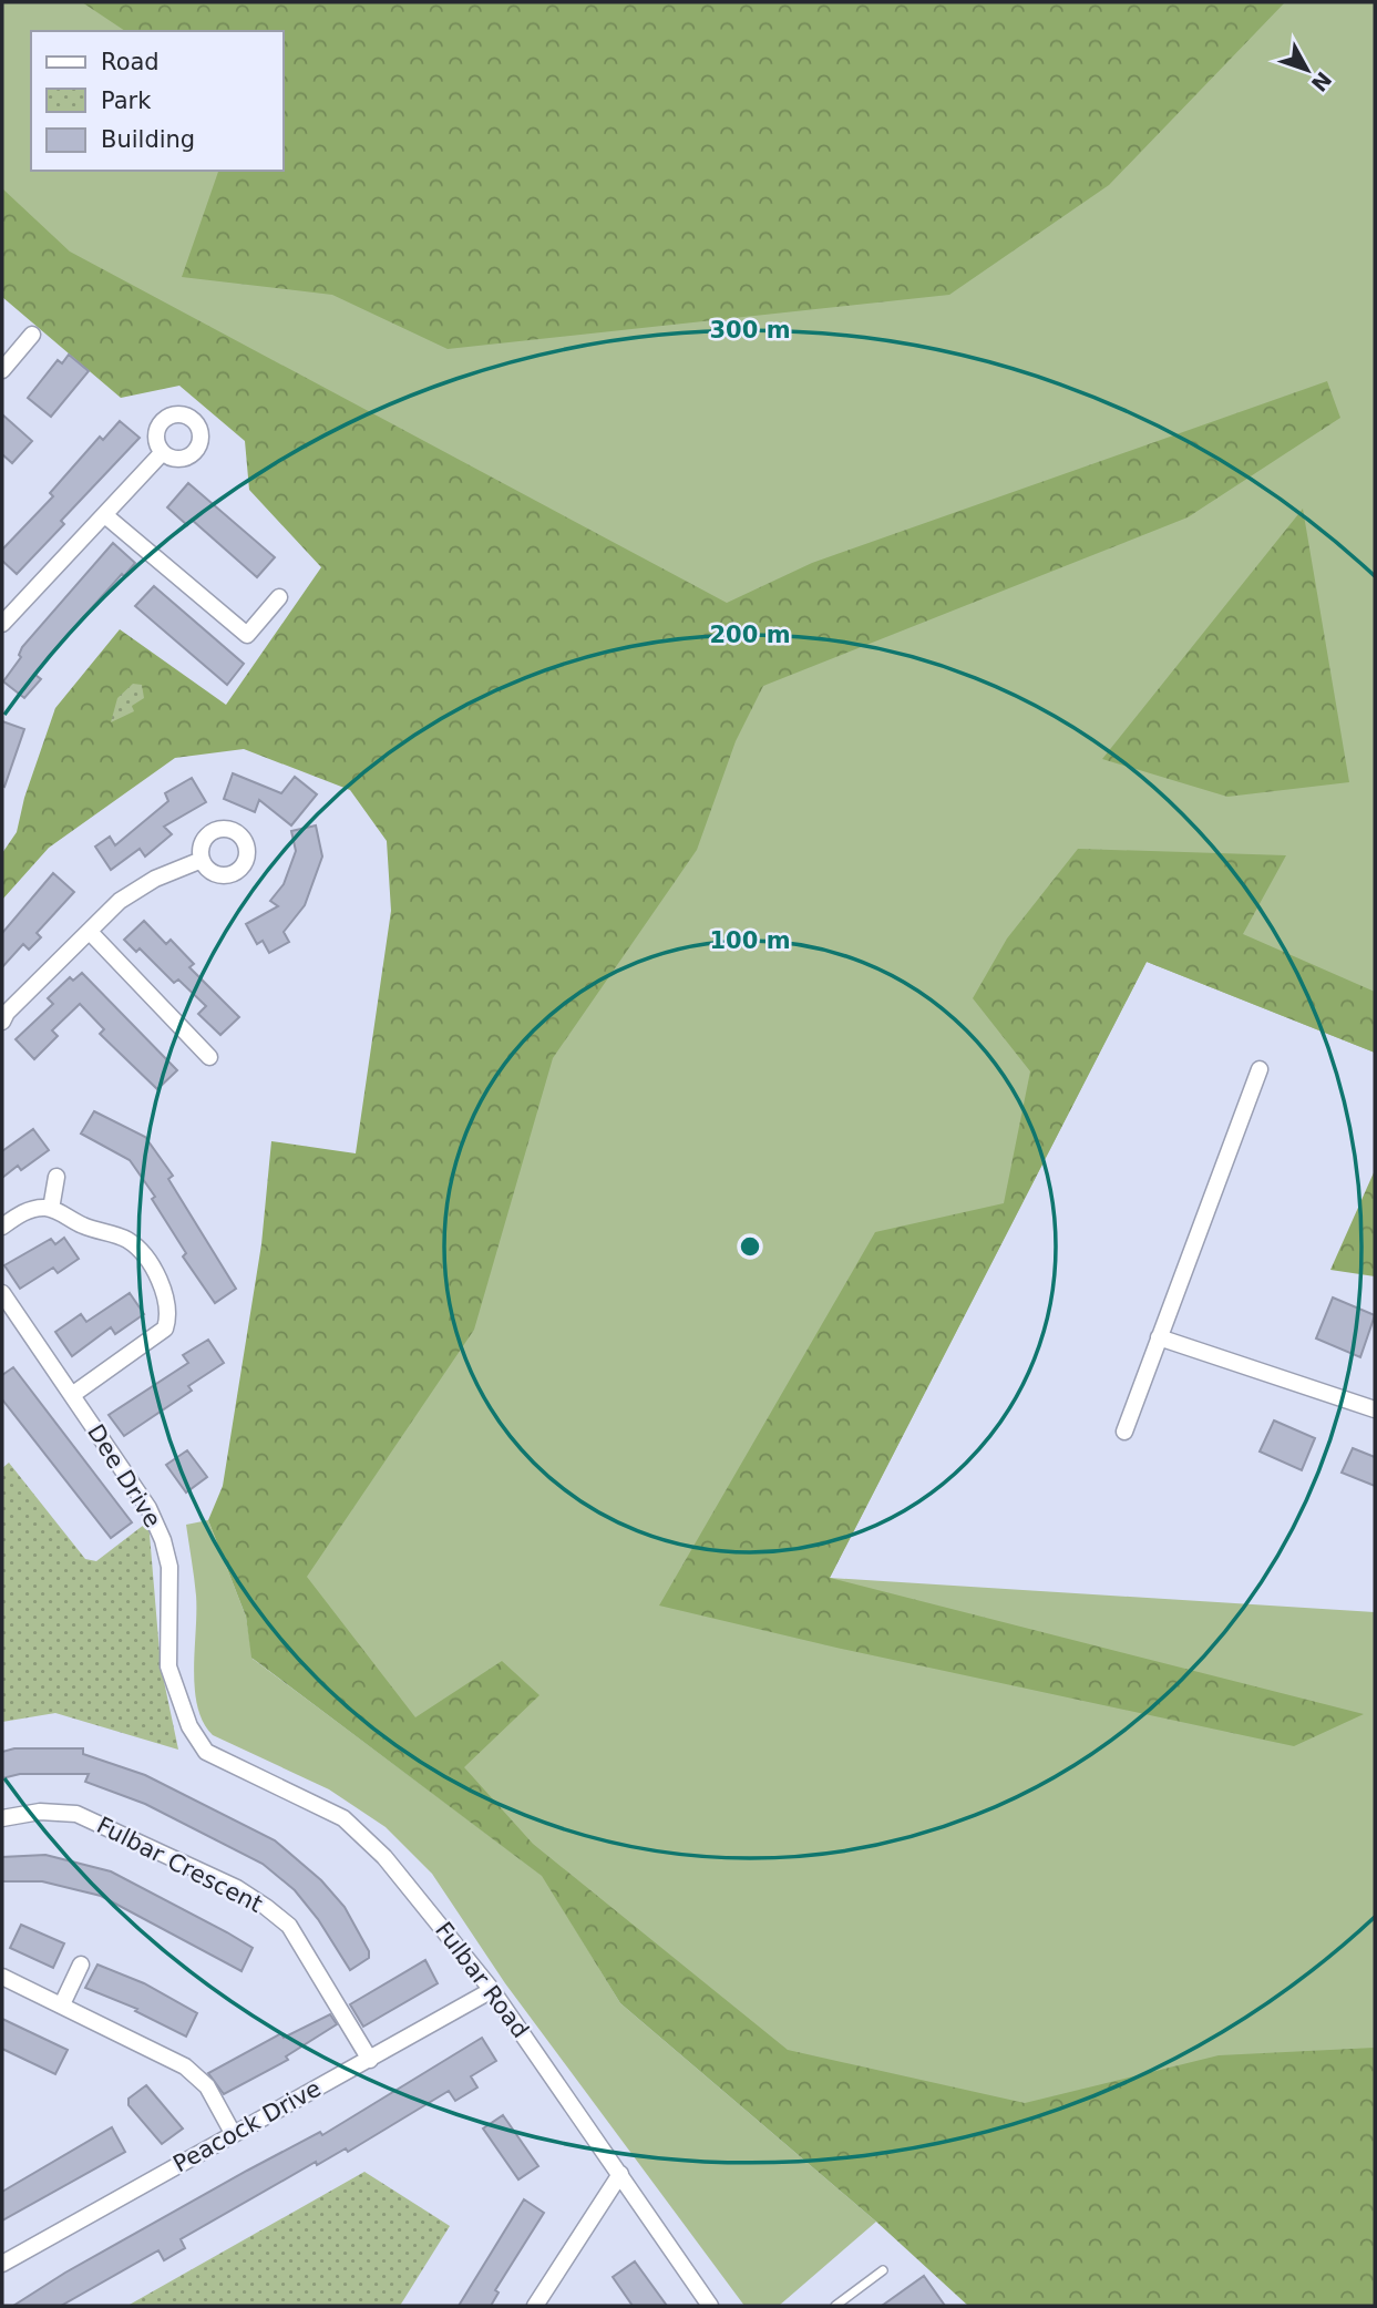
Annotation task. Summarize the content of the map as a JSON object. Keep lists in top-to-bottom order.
{
  "streets": {
    "street": [
      "Dee Drive",
      "Fulbar Crescent",
      "Fulbar Road",
      "Peacock Drive"
    ]
  },
  "crossings": [
    ["Dee Drive", "Fulbar Road"],
    ["Fulbar Crescent", "Peacock Drive"],
    ["Fulbar Road", "Peacock Drive"]
  ],
  "legend": ["Road", "Park", "Building"],
  "north": "bottom right",
  "rings": ["300 m", "200 m", "100 m"]
}
